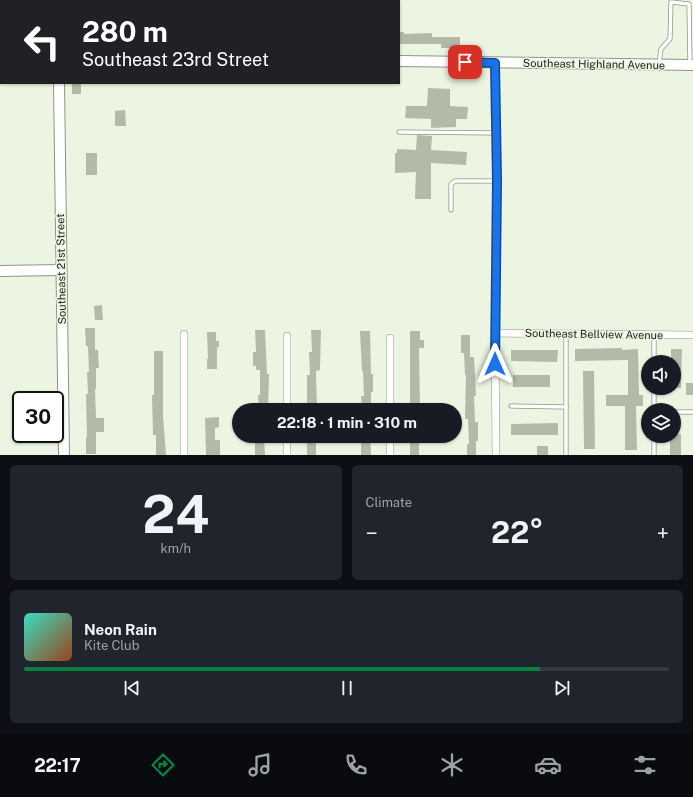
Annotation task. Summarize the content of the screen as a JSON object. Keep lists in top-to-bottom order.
{
  "streets": {
    "street": ["Southeast Highland Avenue", "Southeast 21st Street", "Southeast Bellview Avenue"]
  },
  "page": {
    "turn": ["280 m", "Southeast 23rd Street"],
    "limit": "30",
    "trip": "22:18 · 1 min · 310 m",
    "tile": [
      ["24", "km/h"],
      "Climate"
    ],
    "heat": ["−", "22°", "+"],
    "song": ["Neon Rain", "Kite Club"],
    "tabs": "22:17"
  }
}
